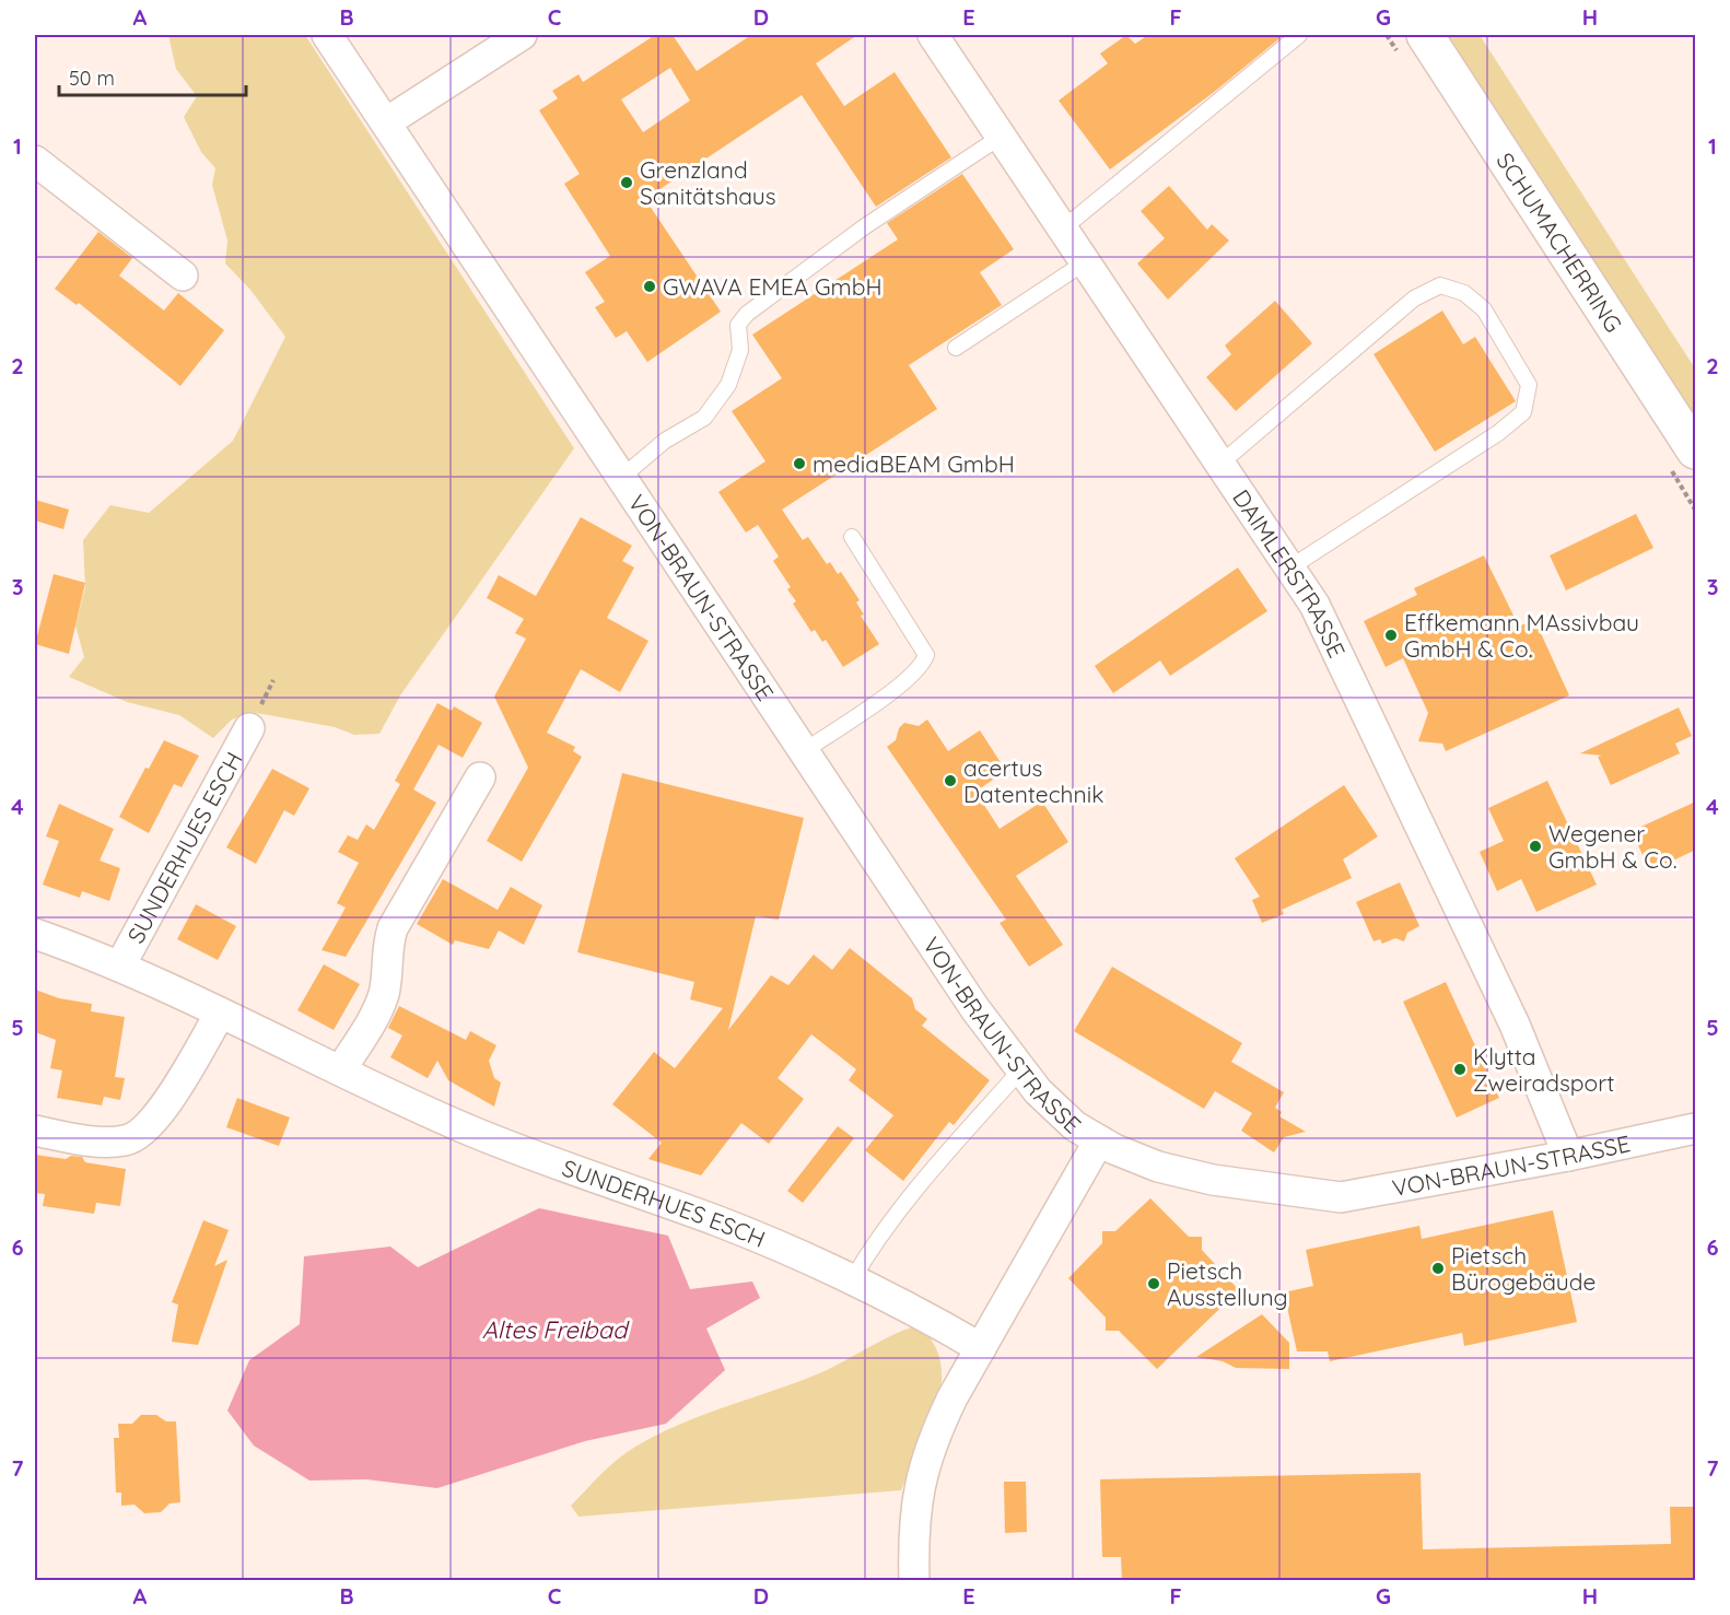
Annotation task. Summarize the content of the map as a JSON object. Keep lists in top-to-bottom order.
{
  "streets": {
    "main road": ["SCHUMACHERRING"],
    "street": ["DAIMLERSTRASSE", "VON-BRAUN-STRASSE", "SUNDERHUES ESCH"]
  },
  "crossings": [
    ["DAIMLERSTRASSE", "VON-BRAUN-STRASSE"],
    ["VON-BRAUN-STRASSE", "SUNDERHUES ESCH"]
  ],
  "water": ["Altes Freibad"],
  "places": [
    "Grenzland Sanitätshaus",
    "GWAVA EMEA GmbH",
    "mediaBEAM GmbH",
    "Effkemann MAssivbau GmbH & Co.",
    "acertus Datentechnik",
    "Wegener GmbH & Co.",
    "Klytta Zweiradsport",
    "Pietsch Bürogebäude",
    "Pietsch Ausstellung"
  ],
  "scale_bar": "50 m",
  "grid": {
    "columns": [
      "A",
      "B",
      "C",
      "D",
      "E",
      "F",
      "G",
      "H"
    ],
    "rows": [
      "1",
      "2",
      "3",
      "4",
      "5",
      "6",
      "7"
    ]
  }
}
